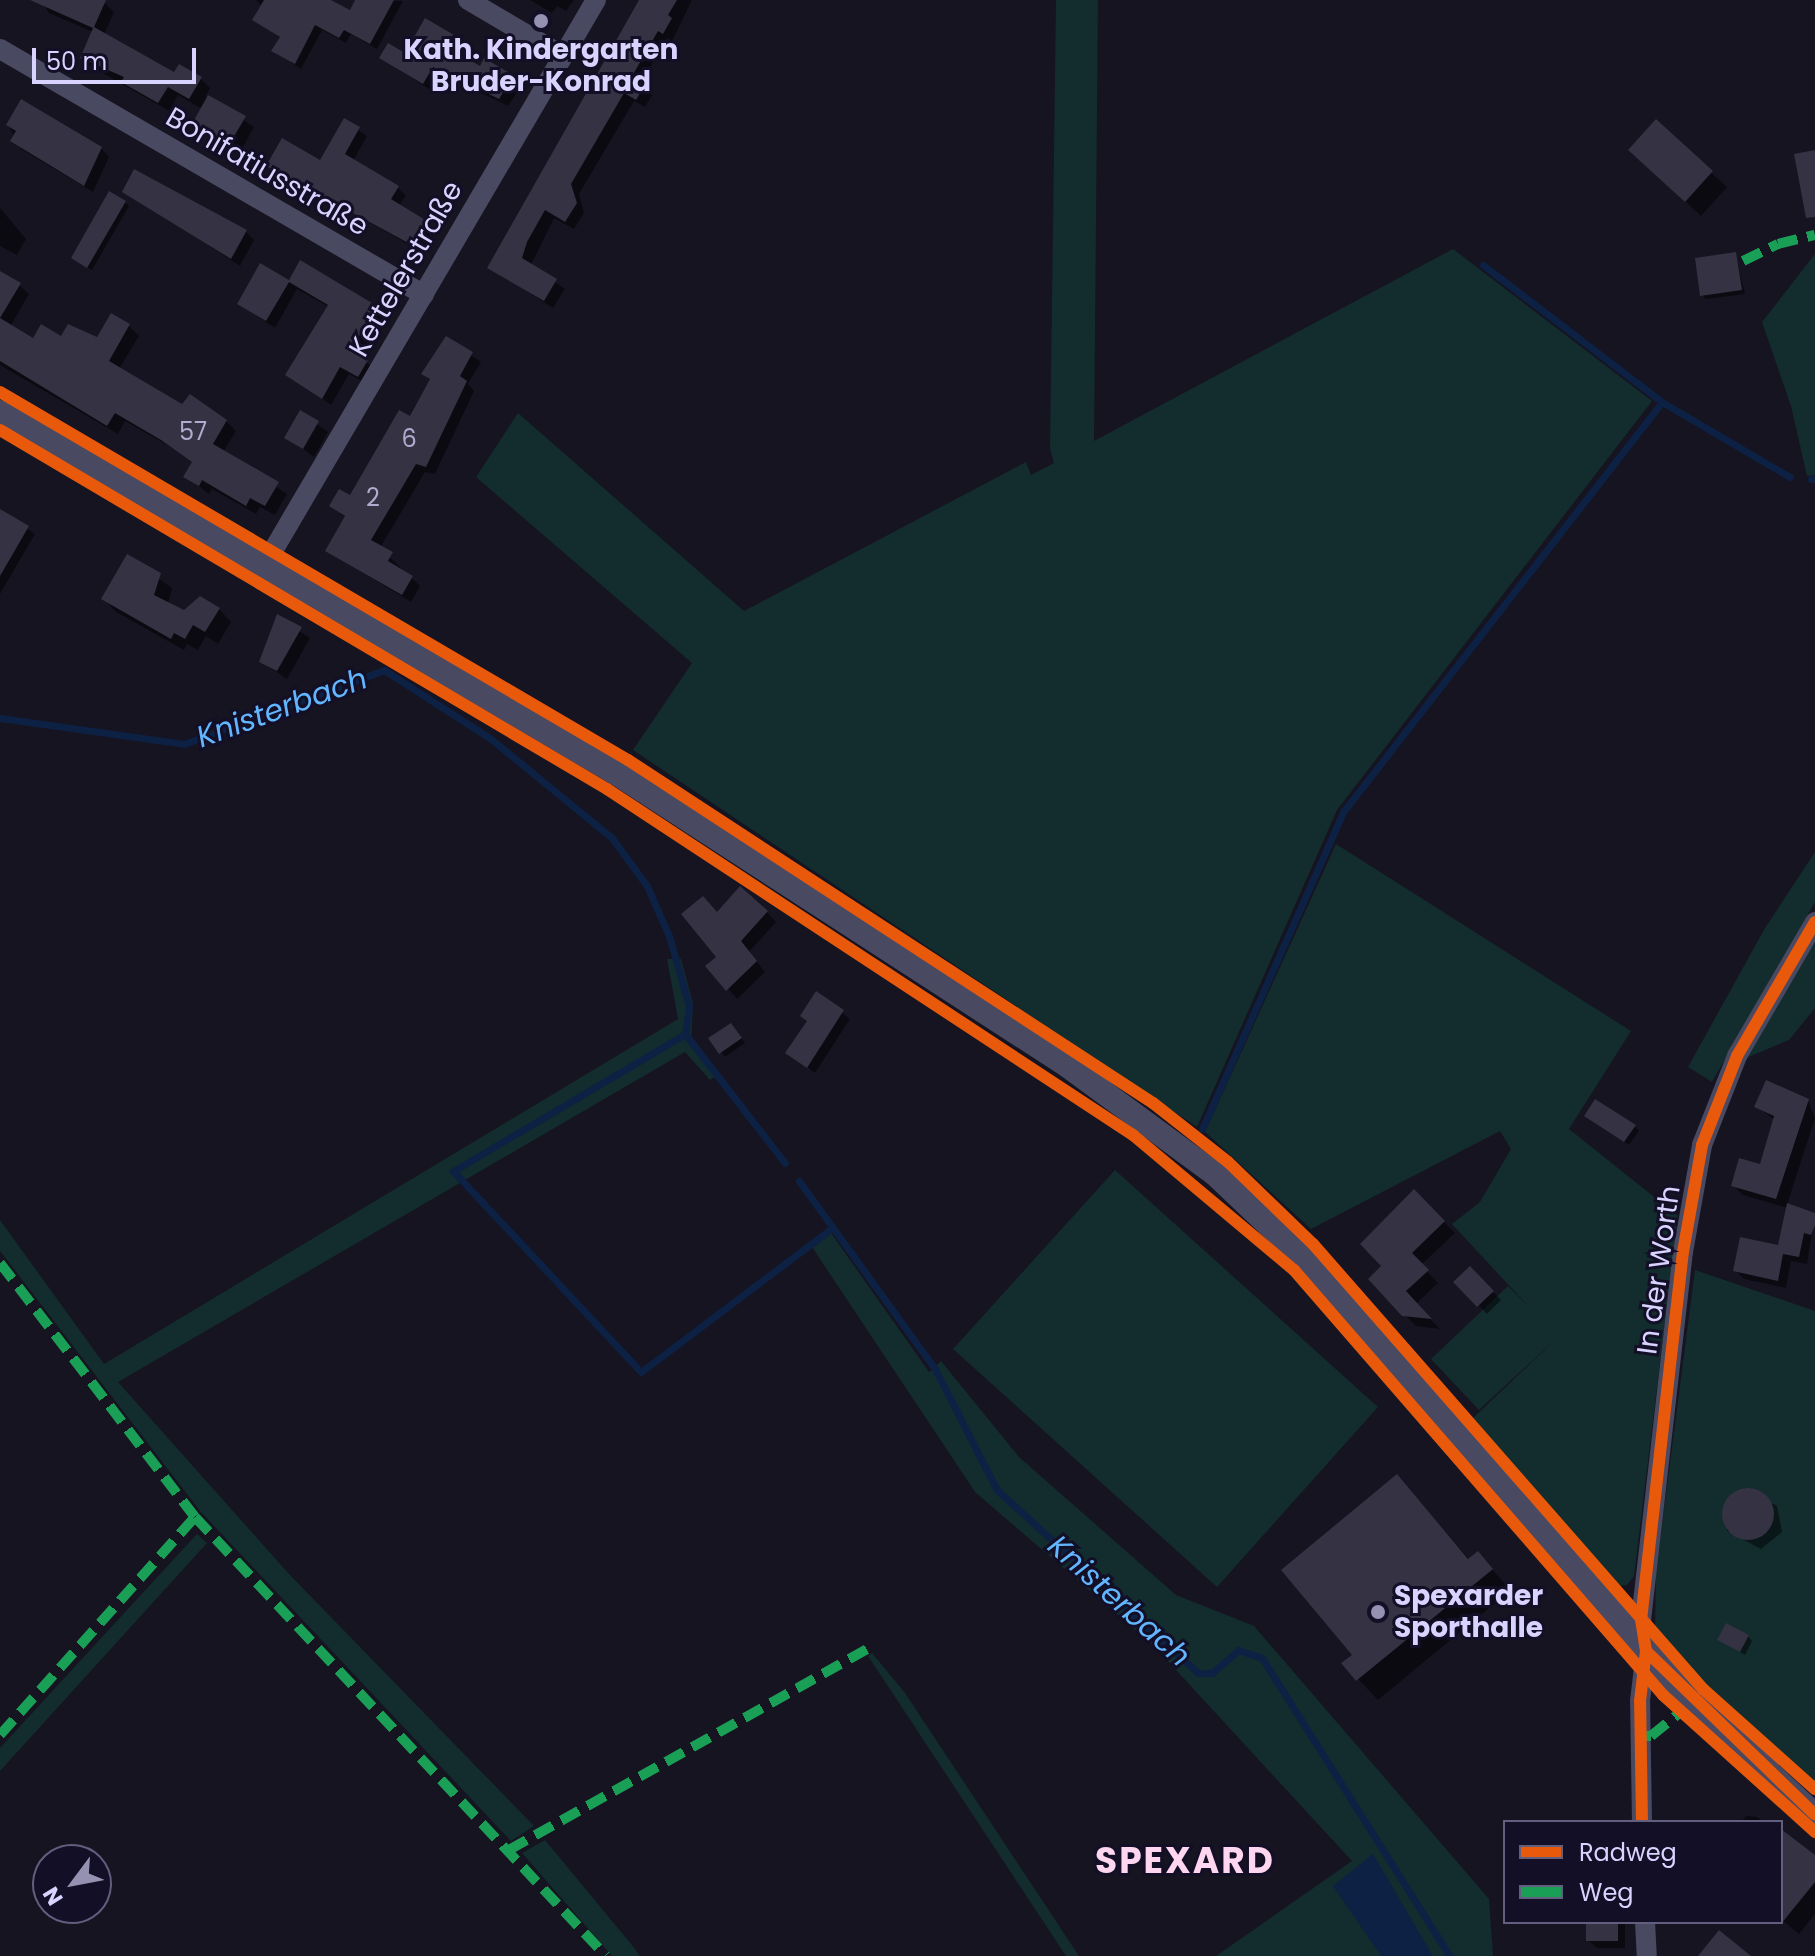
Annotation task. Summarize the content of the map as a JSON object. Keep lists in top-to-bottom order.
{
  "streets": {
    "street": ["Bonifatiusstraße", "Kettelerstraße", "In der Worth"]
  },
  "crossings": [
    ["Bonifatiusstraße", "Kettelerstraße"]
  ],
  "districts": ["SPEXARD"],
  "water": ["Knisterbach"],
  "places": ["Kath. Kindergarten Bruder-Konrad", "Spexarder Sporthalle"],
  "house_numbers": ["57", "6", "2"],
  "legend": ["Radweg", "Weg"],
  "scale_bar": "50 m",
  "north": "bottom left"
}
